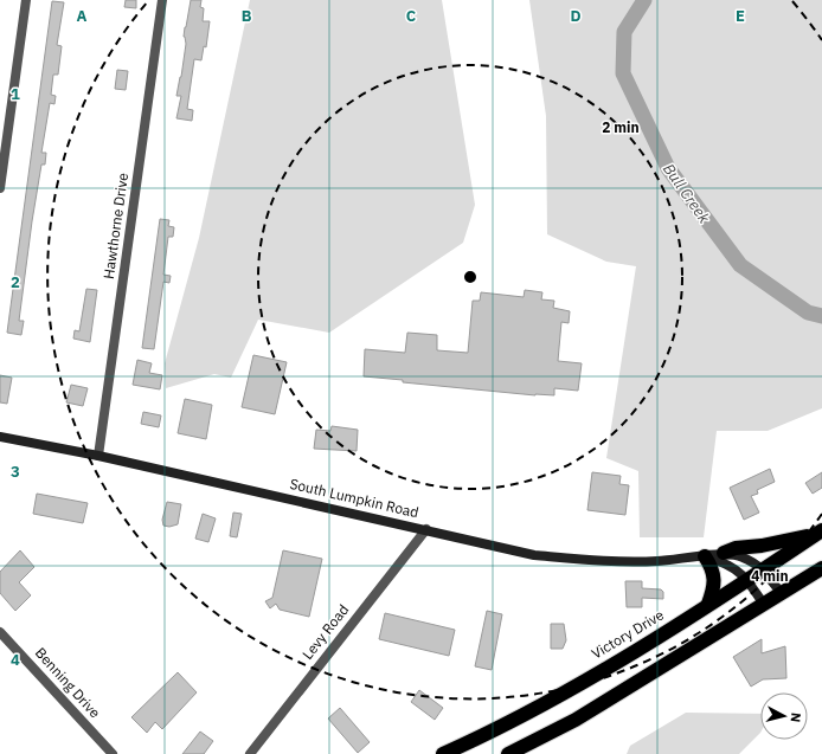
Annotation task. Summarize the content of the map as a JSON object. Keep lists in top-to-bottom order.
{
  "streets": {
    "highway": ["Victory Drive"],
    "main road": ["South Lumpkin Road"],
    "street": ["Hawthorne Drive", "Levy Road", "Benning Drive"]
  },
  "crossings": [
    ["Hawthorne Drive", "South Lumpkin Road"],
    ["South Lumpkin Road", "Levy Road"],
    ["South Lumpkin Road", "Victory Drive"]
  ],
  "water": ["Bull Creek"],
  "north": "right",
  "grid": {
    "columns": [
      "A",
      "B",
      "C",
      "D",
      "E"
    ],
    "rows": [
      "1",
      "2",
      "3",
      "4"
    ]
  },
  "rings": ["2 min", "4 min"]
}
